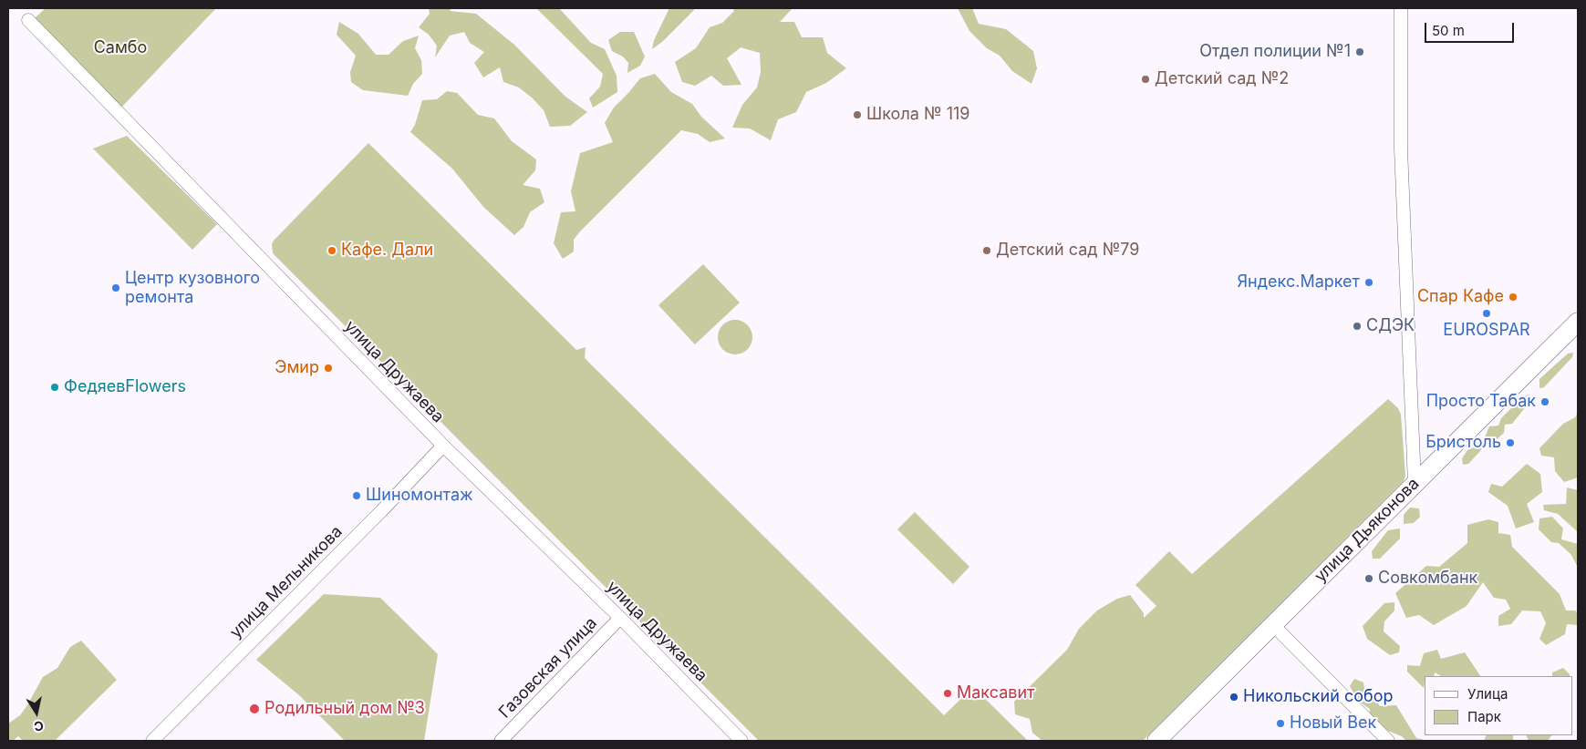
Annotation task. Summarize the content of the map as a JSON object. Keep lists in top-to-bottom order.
{
  "streets": {
    "main road": ["улица Дьяконова"],
    "street": ["улица Дружаева", "улица Мельникова", "Газовская улица"]
  },
  "crossings": [
    ["улица Дружаева", "улица Мельникова"],
    ["улица Дружаева", "Газовская улица"]
  ],
  "parks": ["Самбо"],
  "places": [
    "Отдел полиции №1",
    "Детский сад №2",
    "Школа № 119",
    "Кафе. Дали",
    "Детский сад №79",
    "Яндекс.Маркет",
    "Центр кузовного ремонта",
    "Спар Кафе",
    "EUROSPAR",
    "СДЭК",
    "Эмир",
    "ФедяевFlowers",
    "Просто Табак",
    "Бристоль",
    "Шиномонтаж",
    "Совкомбанк",
    "Максавит",
    "Никольский собор",
    "Родильный дом №3",
    "Новый Век"
  ],
  "legend": ["Улица", "Парк"],
  "scale_bar": "50 m",
  "north": "bottom"
}
